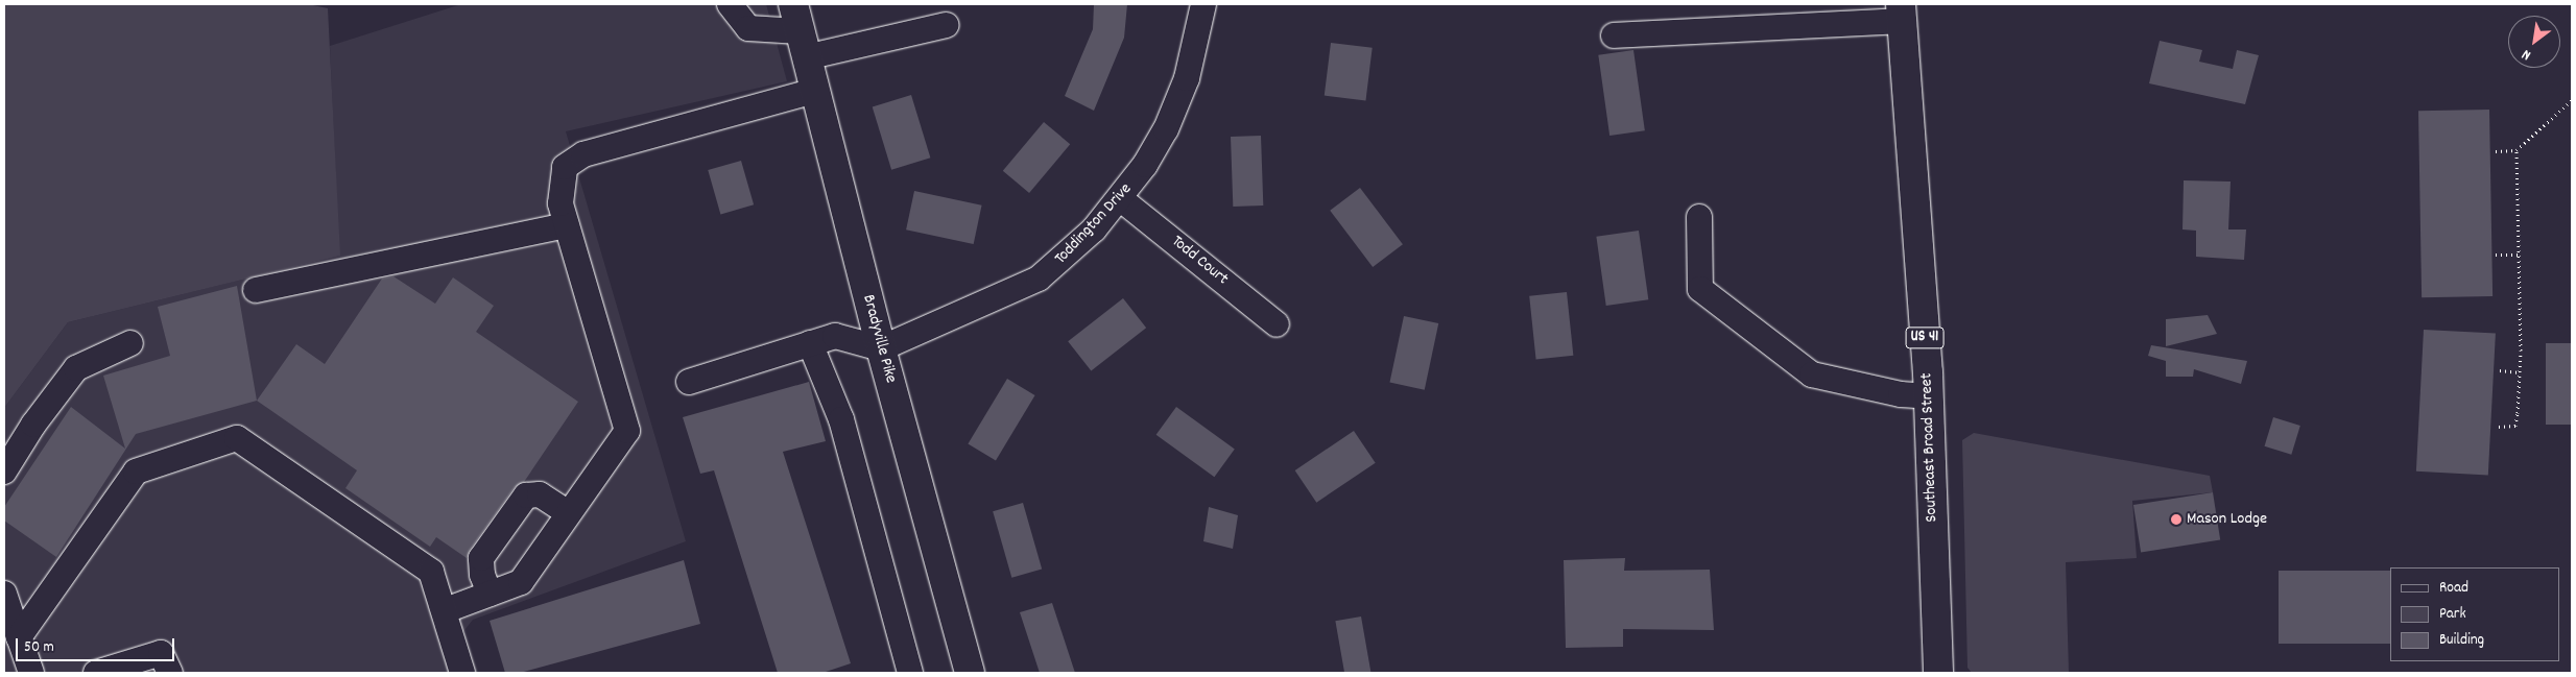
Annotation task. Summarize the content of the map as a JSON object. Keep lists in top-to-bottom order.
{
  "streets": {
    "main road": ["US 41", "Bradyville Pike", "Southeast Broad Street"],
    "street": ["Toddington Drive", "Todd Court"]
  },
  "crossings": [
    ["Toddington Drive", "Todd Court"],
    ["Toddington Drive", "Bradyville Pike"]
  ],
  "places": ["Mason Lodge"],
  "legend": ["Road", "Park", "Building"],
  "scale_bar": "50 m",
  "north": "bottom left"
}
